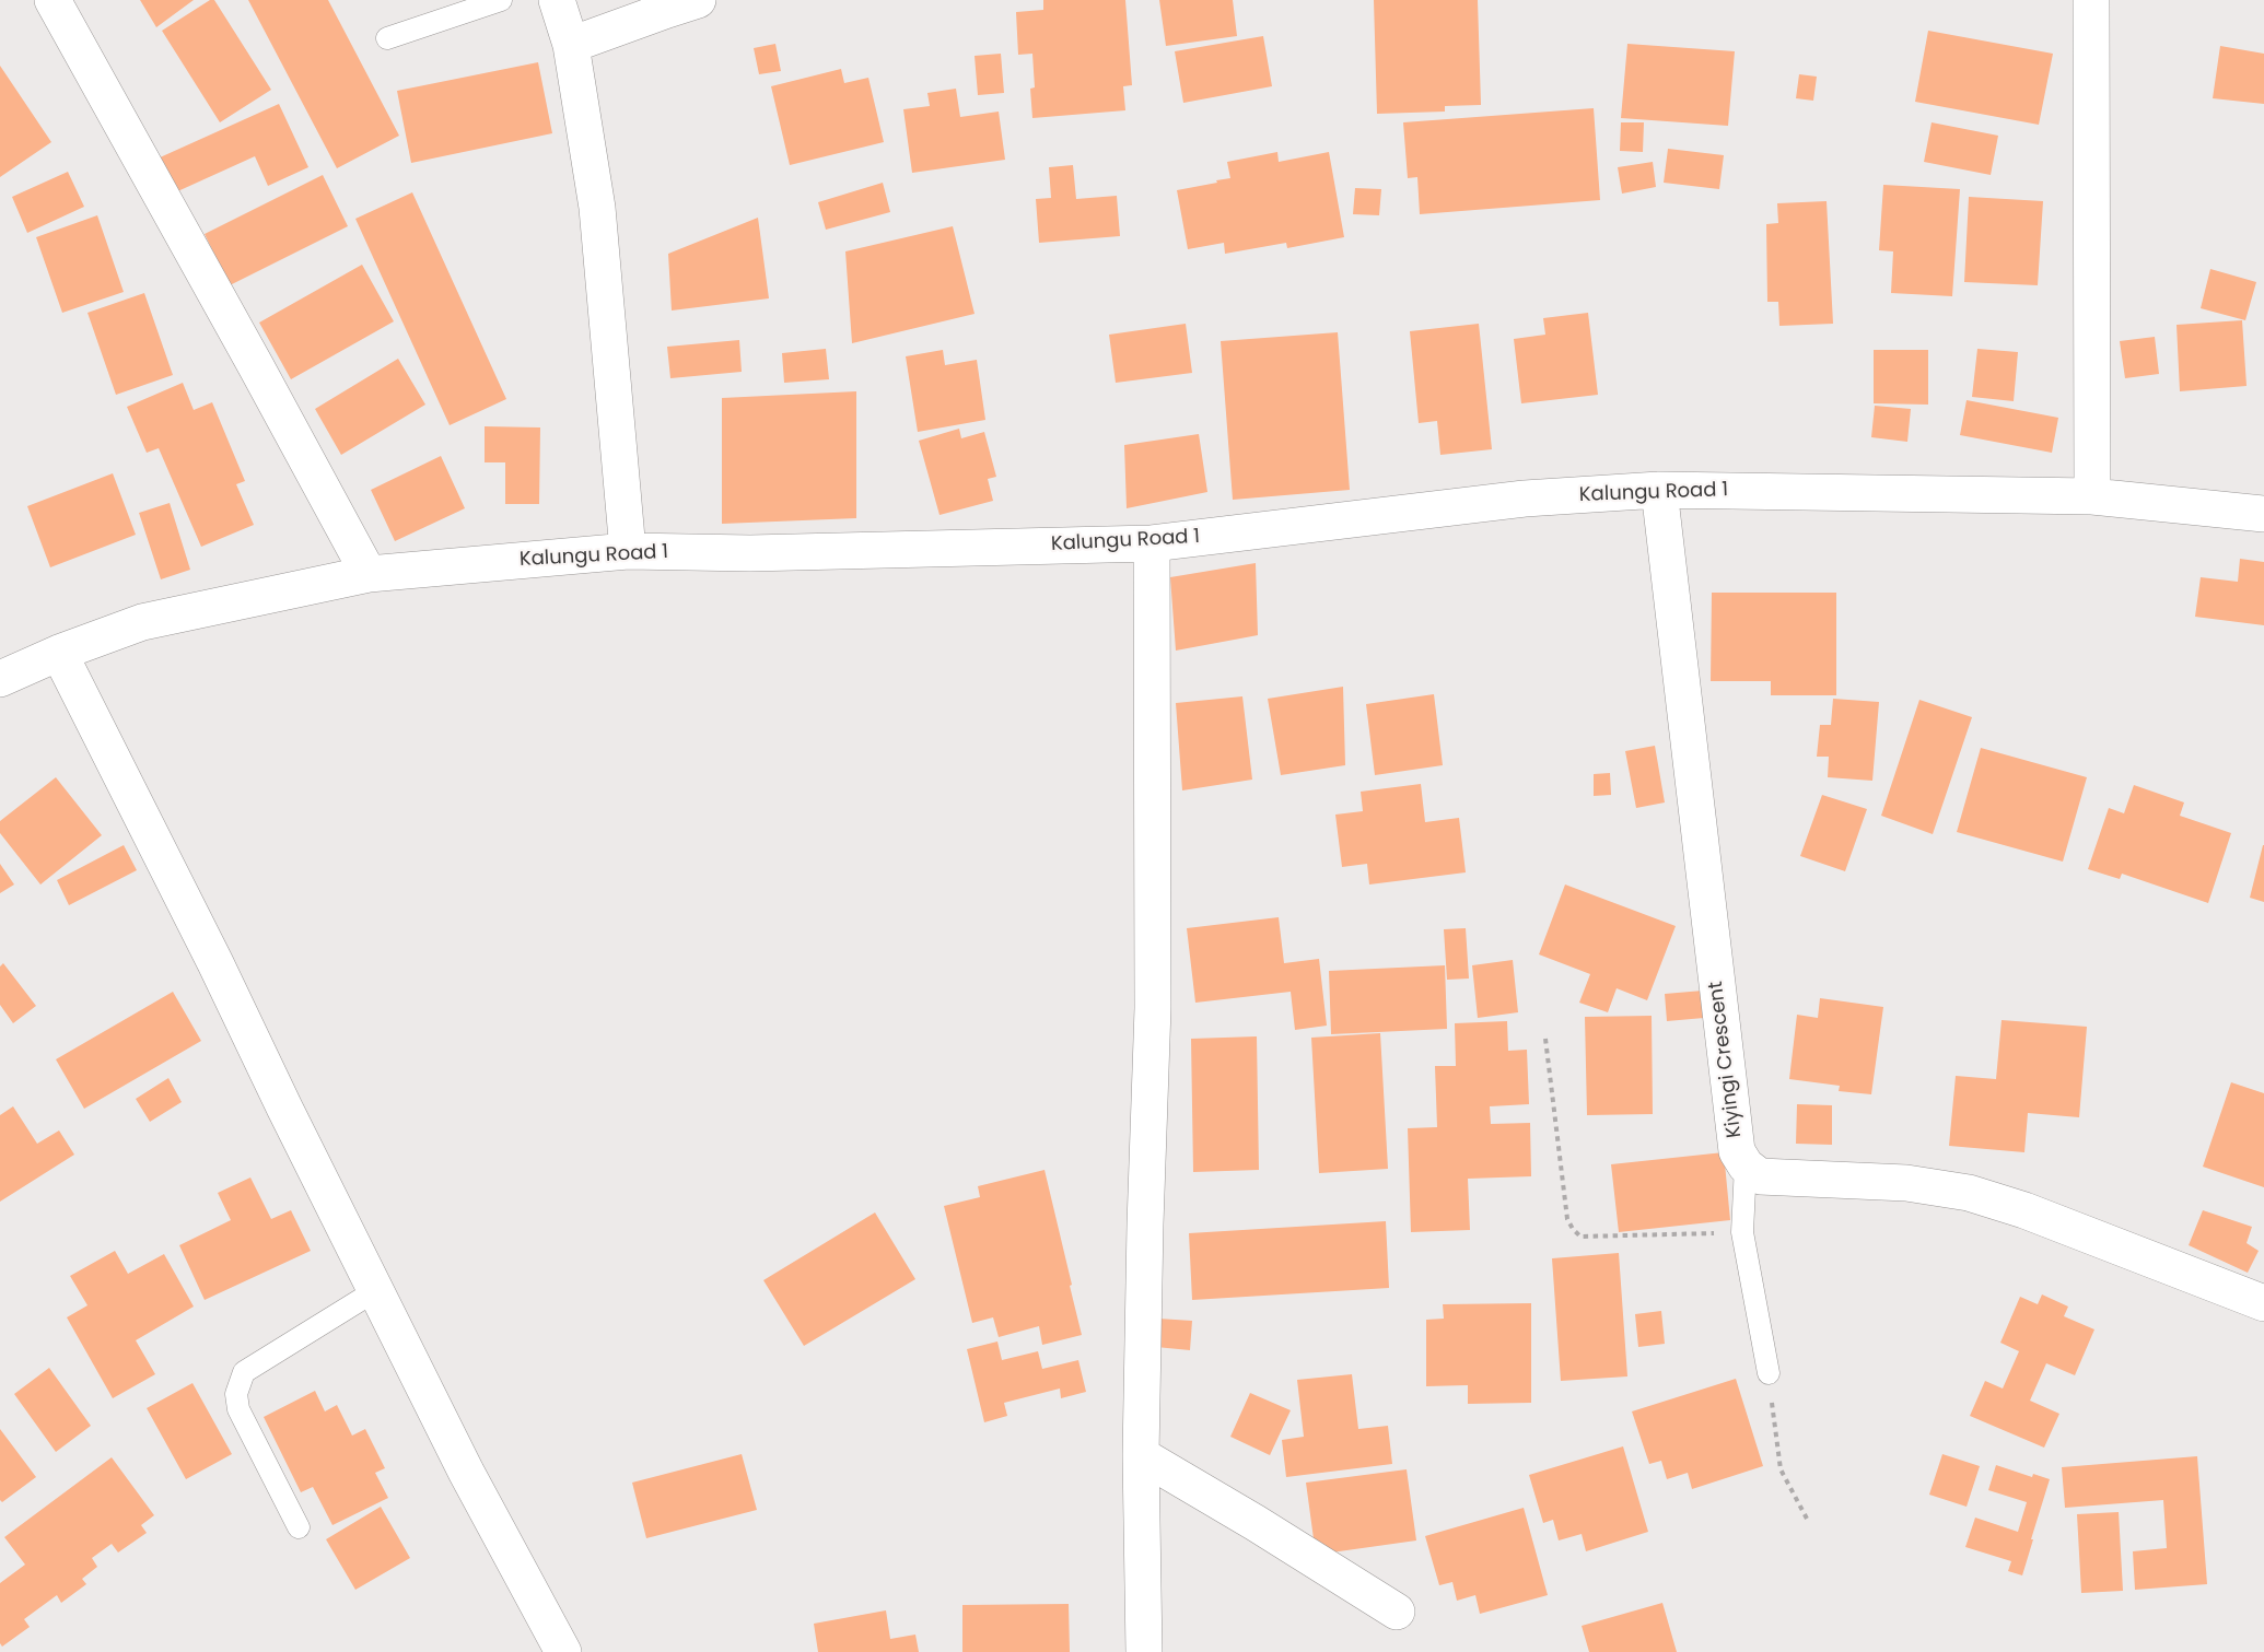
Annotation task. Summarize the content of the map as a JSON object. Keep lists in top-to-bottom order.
{
  "streets": {
    "street": ["Kalungu Road 1", "Kiyingi Crescent"]
  },
  "crossings": [
    ["Kalungu Road 1", "Kiyingi Crescent"]
  ]
}
